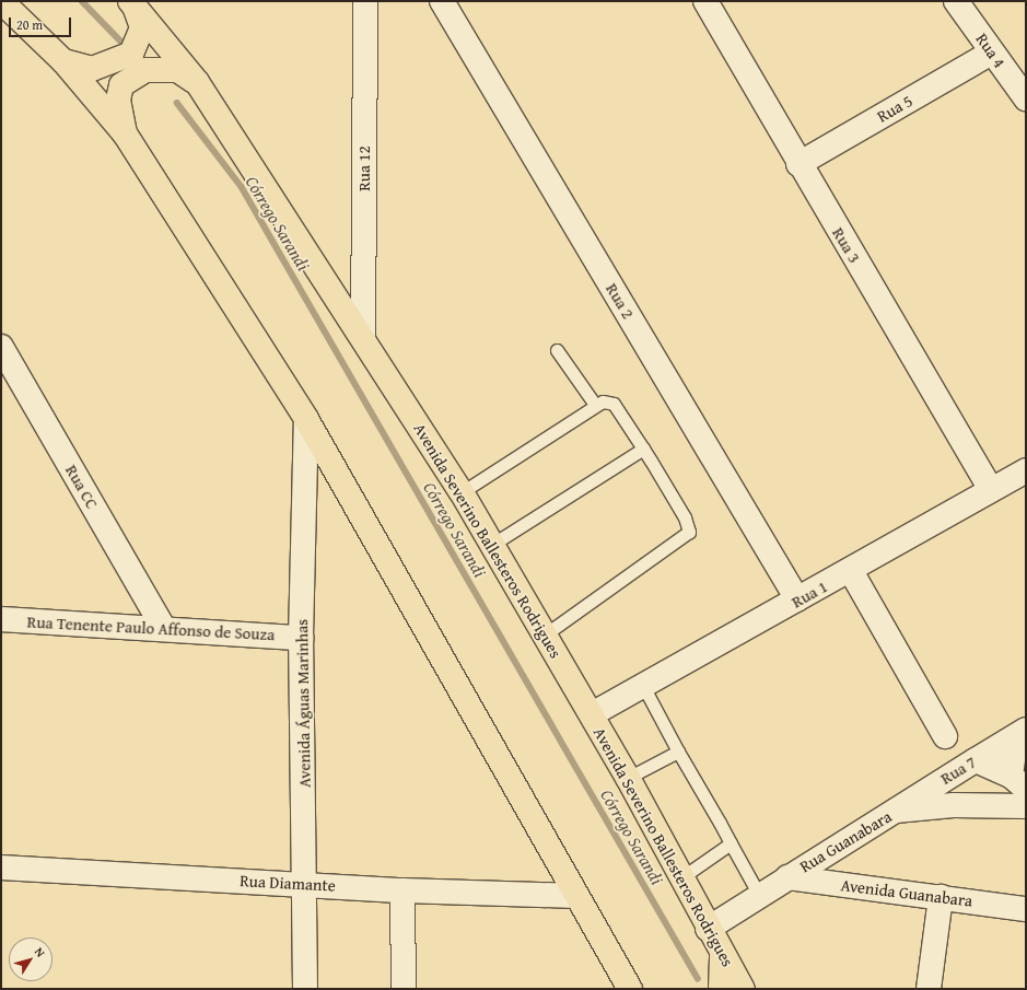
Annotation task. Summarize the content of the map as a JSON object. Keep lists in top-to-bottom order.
{
  "streets": {
    "main road": ["Avenida Severino Ballesteros Rodrigues"],
    "street": [
      "Rua 4",
      "Rua 5",
      "Rua 12",
      "Rua 3",
      "Rua 2",
      "Rua CC",
      "Rua 1",
      "Rua Tenente Paulo Affonso de Souza",
      "Avenida Águas Marinhas",
      "Rua 7",
      "Rua Guanabara",
      "Rua Diamante",
      "Avenida Guanabara"
    ]
  },
  "crossings": [
    ["Rua 4", "Rua 5"],
    ["Rua 5", "Rua 3"],
    ["Rua 12", "Avenida Severino Ballesteros Rodrigues"],
    ["Rua 3", "Rua 1"],
    ["Rua 2", "Rua 1"],
    ["Rua CC", "Rua Tenente Paulo Affonso de Souza"],
    ["Avenida Severino Ballesteros Rodrigues", "Rua 1"],
    ["Avenida Severino Ballesteros Rodrigues", "Rua Guanabara"],
    ["Rua Tenente Paulo Affonso de Souza", "Avenida Águas Marinhas"],
    ["Avenida Águas Marinhas", "Rua Diamante"],
    ["Rua 7", "Rua Guanabara"],
    ["Rua Guanabara", "Avenida Guanabara"]
  ],
  "water": ["Córrego Sarandi"],
  "scale_bar": "20 m",
  "north": "top right"
}
